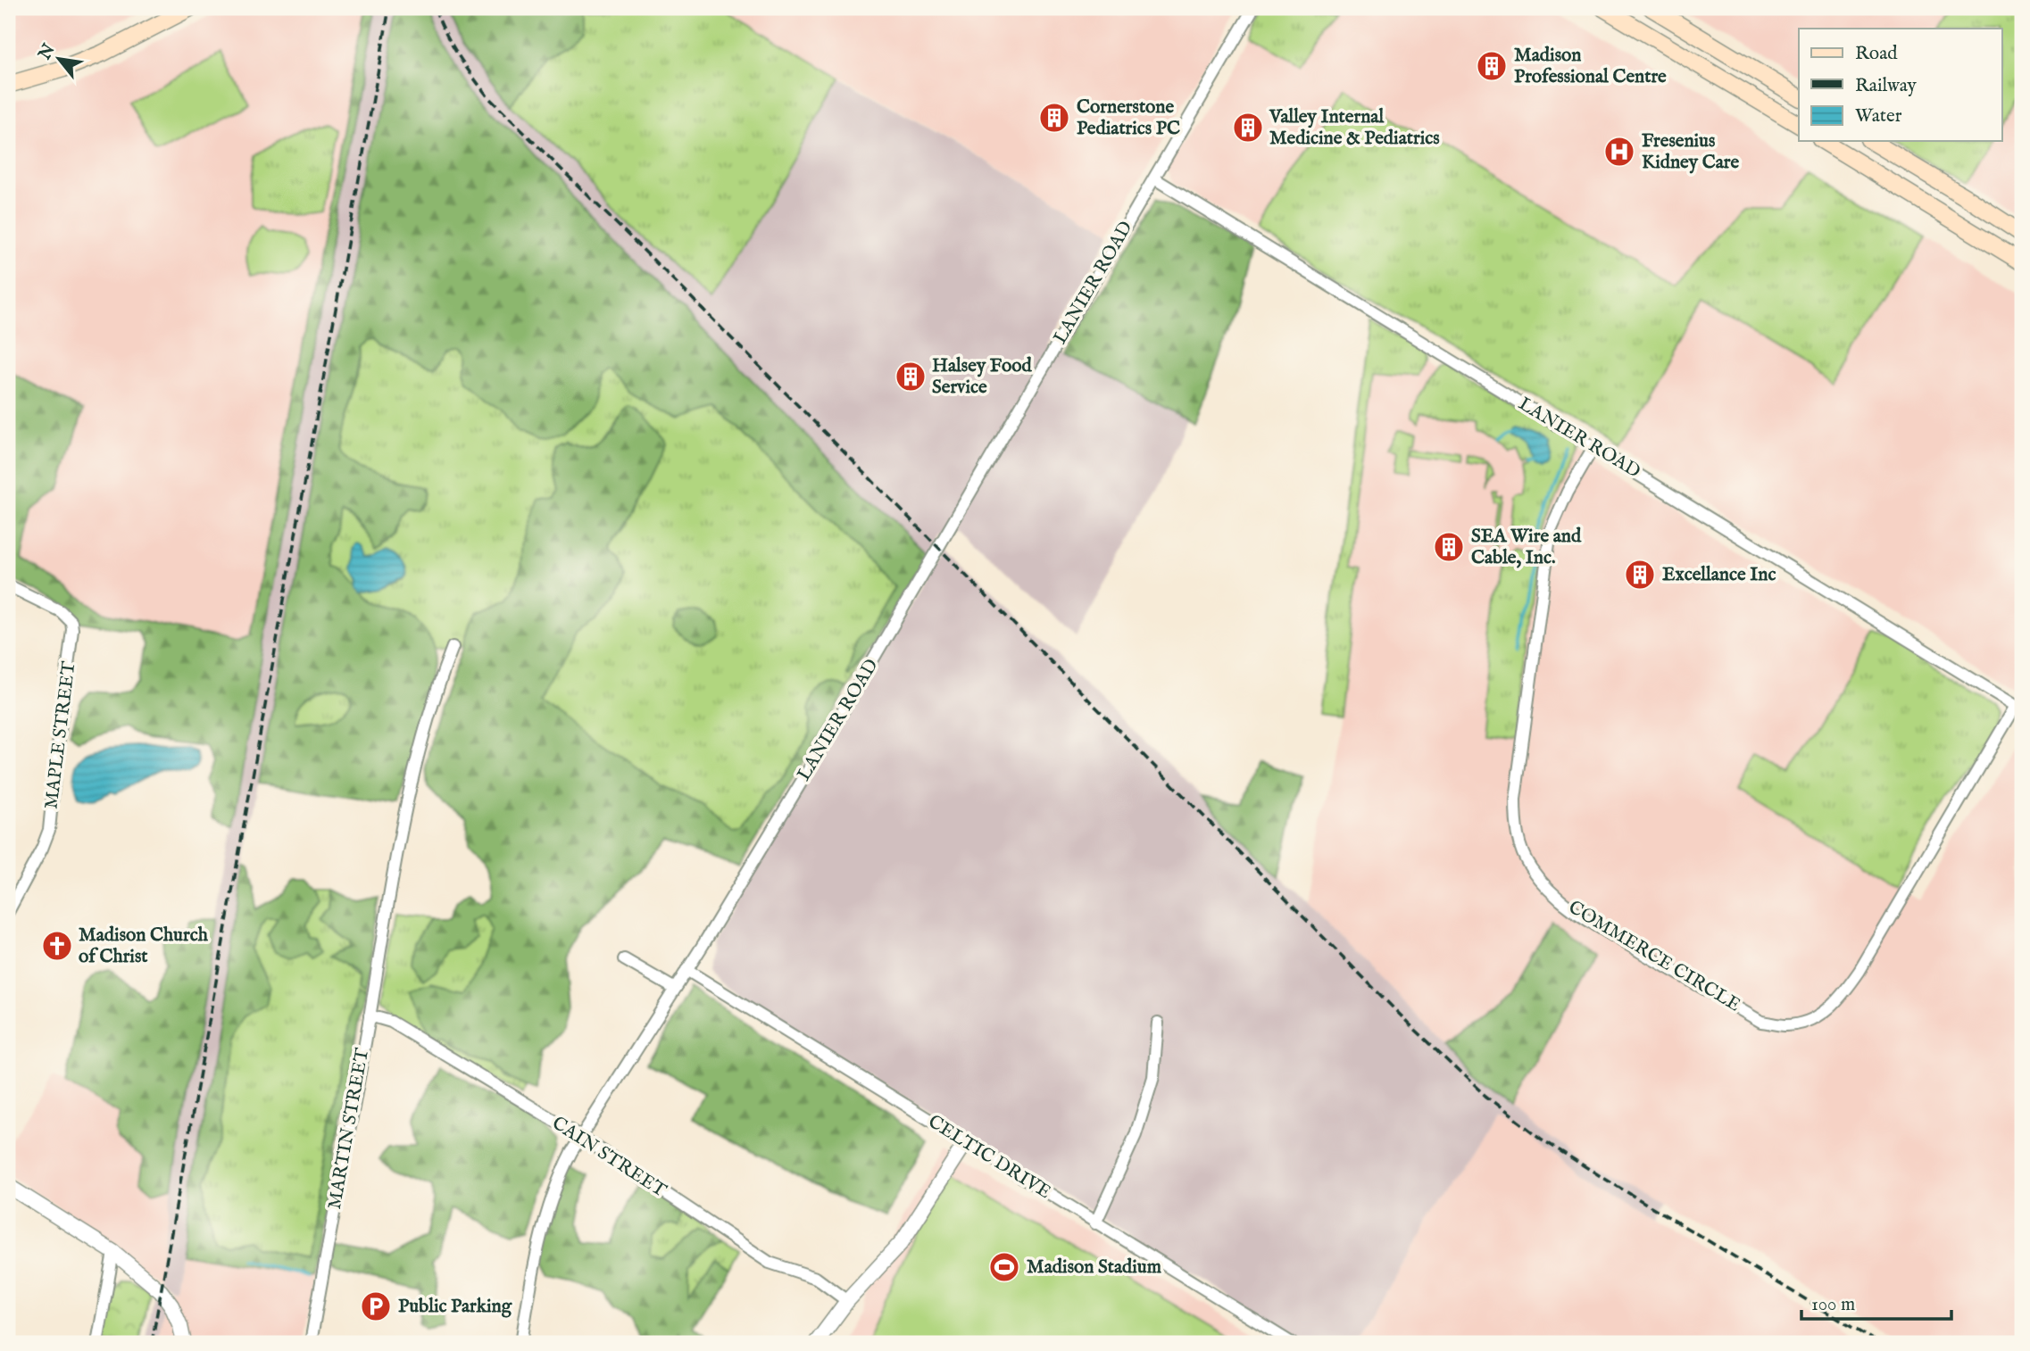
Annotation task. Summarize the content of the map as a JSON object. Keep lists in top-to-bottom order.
{
  "streets": {
    "street": [
      "LANIER ROAD",
      "MAPLE STREET",
      "COMMERCE CIRCLE",
      "MARTIN STREET",
      "CAIN STREET",
      "CELTIC DRIVE"
    ]
  },
  "crossings": [
    ["LANIER ROAD", "COMMERCE CIRCLE"],
    ["LANIER ROAD", "CAIN STREET"],
    ["LANIER ROAD", "CELTIC DRIVE"],
    ["MARTIN STREET", "CAIN STREET"]
  ],
  "places": {
    "building": [
      "Madison Professional Centre",
      "Cornerstone Pediatrics PC",
      "Valley Internal Medicine & Pediatrics",
      "Halsey Food Service",
      "SEA Wire and Cable, Inc.",
      "Excellance Inc"
    ],
    "hospital": ["Fresenius Kidney Care"],
    "church": ["Madison Church of Christ"],
    "sports": ["Madison Stadium"],
    "parking": ["Public Parking"]
  },
  "legend": ["Road", "Railway", "Water"],
  "scale_bar": "100 m",
  "north": "top left"
}
